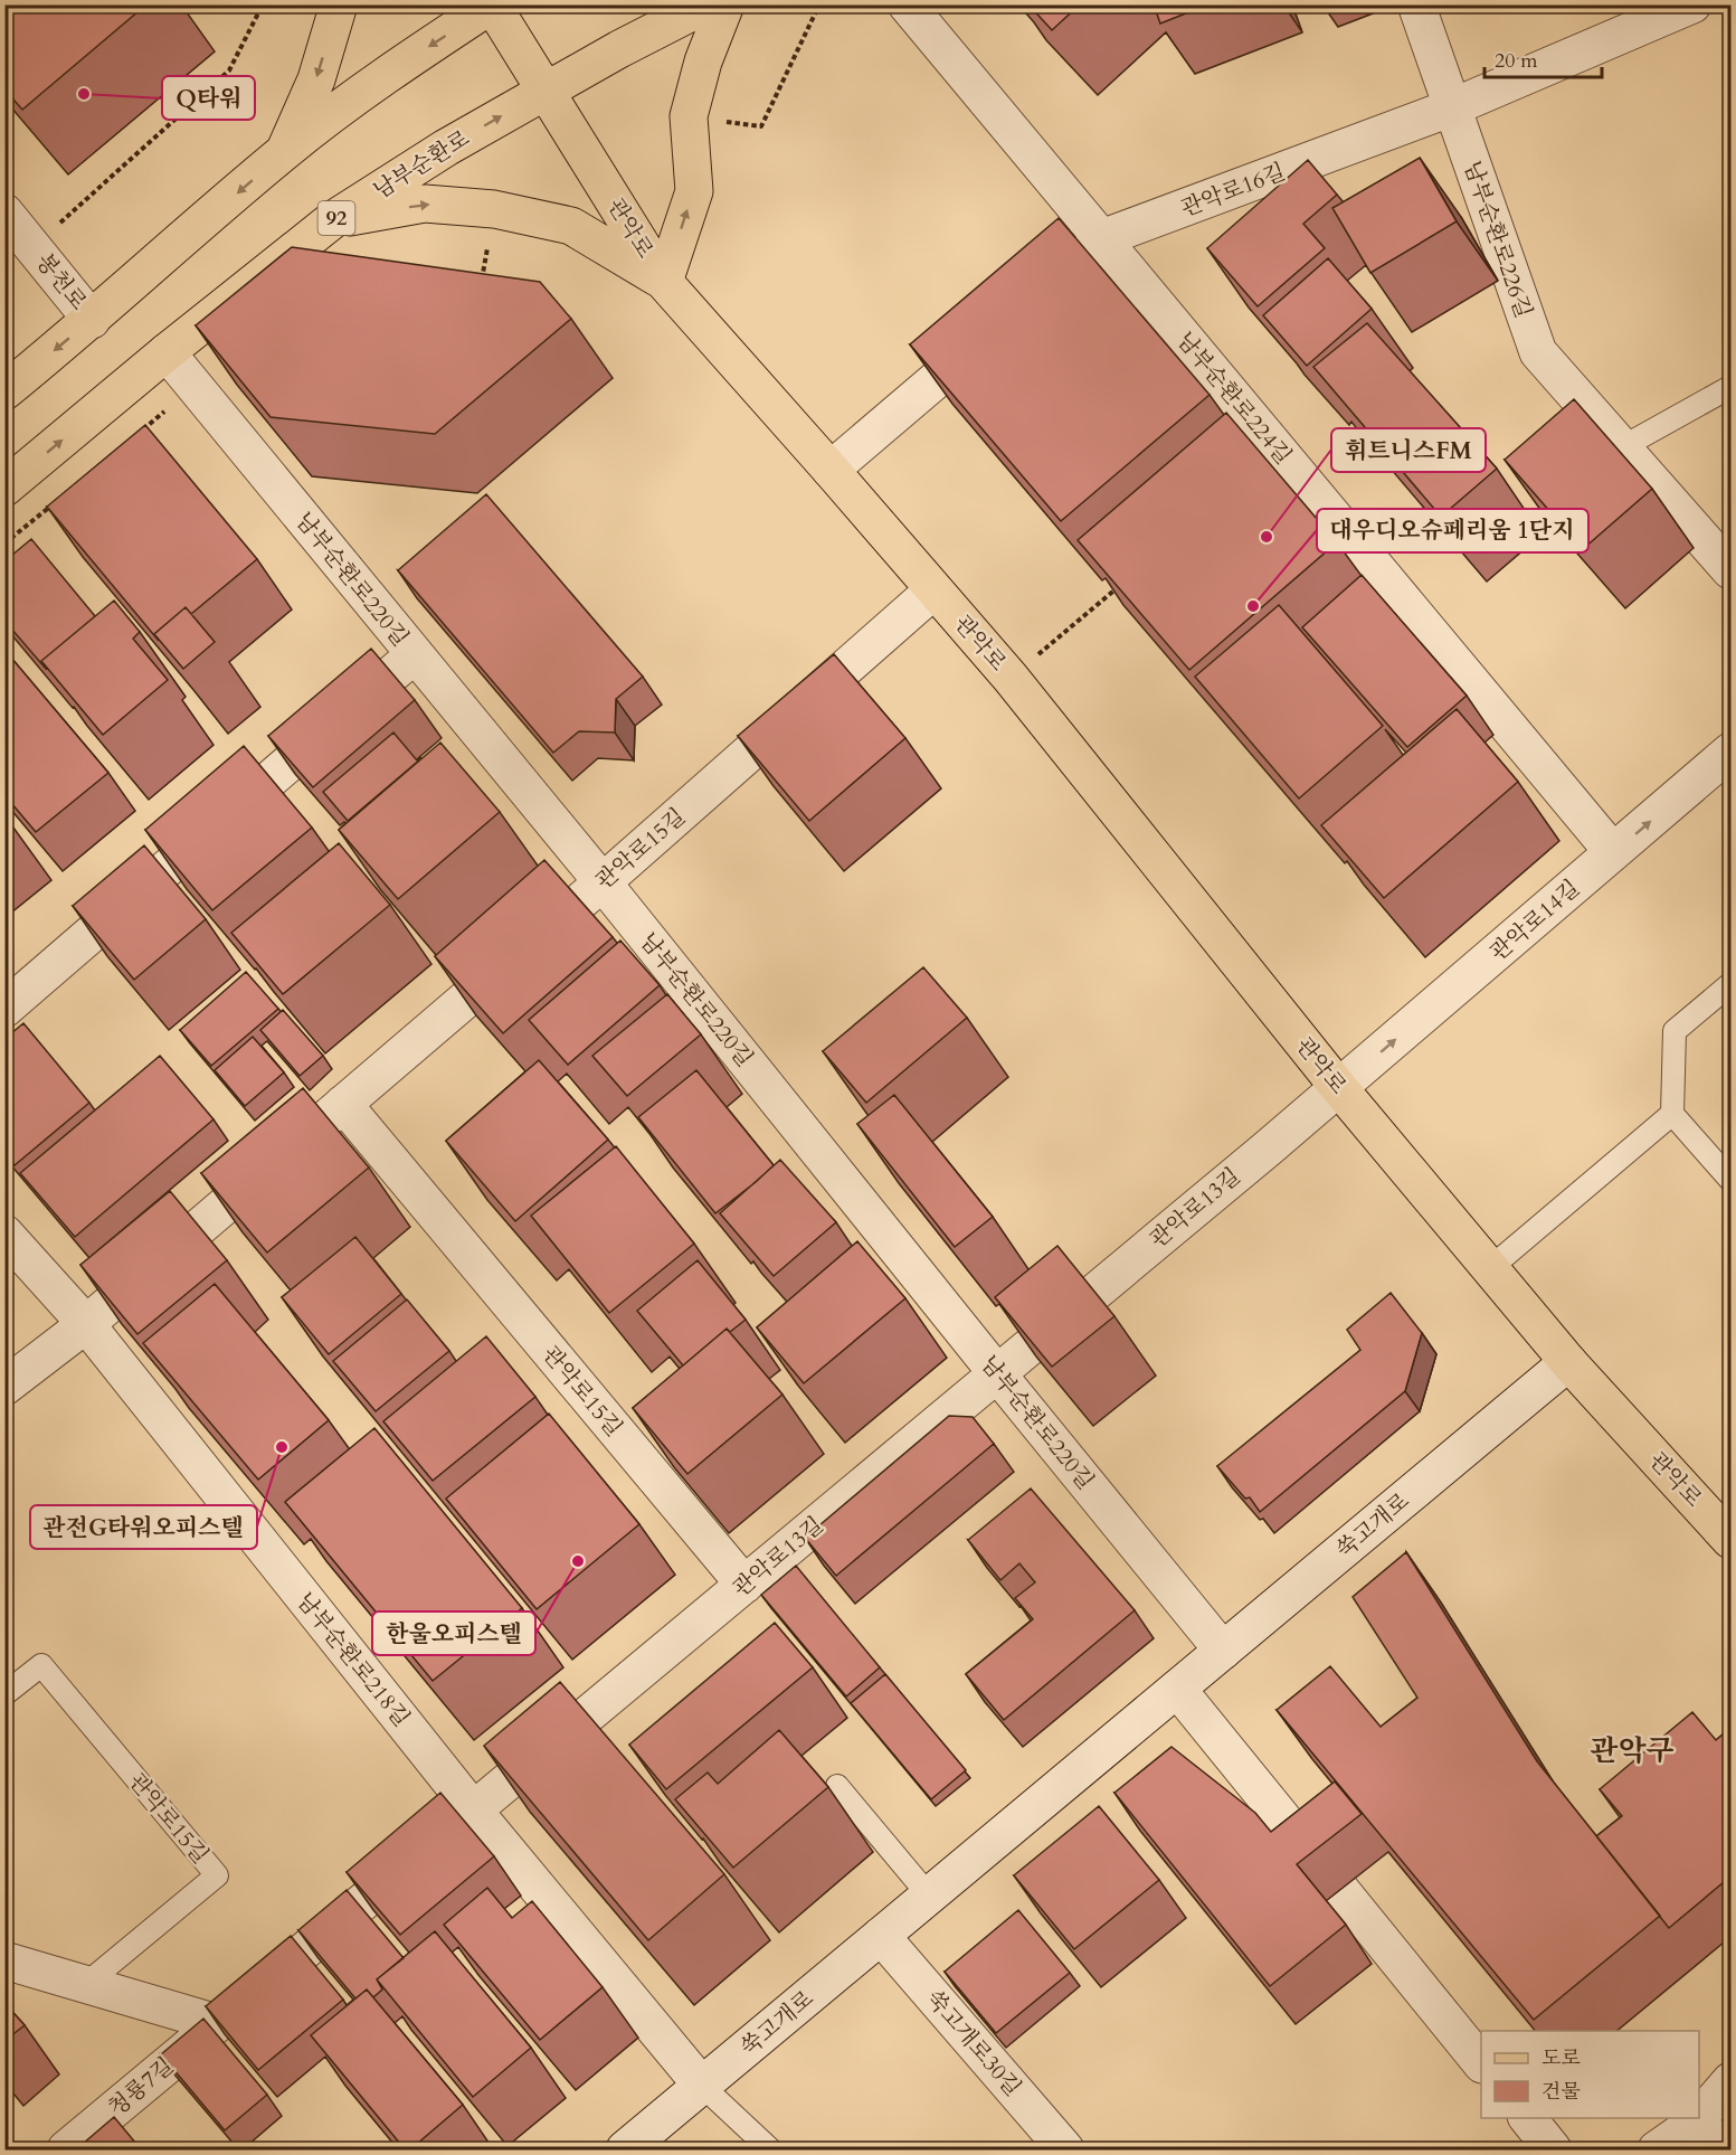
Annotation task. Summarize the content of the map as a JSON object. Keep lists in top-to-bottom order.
{
  "streets": {
    "main road": ["남부순환로", "92", "관악로"],
    "street": [
      "관악로16길",
      "남부순환로226길",
      "봉천로",
      "남부순환로224길",
      "남부순환로220길",
      "관악로15길",
      "관악로14길",
      "관악로13길",
      "쑥고개로",
      "남부순환로218길",
      "쑥고개로30길",
      "청룡7길"
    ]
  },
  "crossings": [
    ["남부순환로", "관악로"],
    ["남부순환로", "남부순환로220길"],
    ["관악로16길", "남부순환로226길"],
    ["관악로16길", "남부순환로224길"],
    ["관악로", "관악로15길"],
    ["관악로", "관악로14길"],
    ["관악로", "관악로13길"],
    ["관악로", "쑥고개로"],
    ["남부순환로224길", "관악로14길"],
    ["남부순환로220길", "관악로15길"],
    ["남부순환로220길", "관악로13길"],
    ["남부순환로220길", "쑥고개로"],
    ["관악로15길", "관악로13길"],
    ["관악로15길", "남부순환로218길"],
    ["관악로14길", "관악로13길"],
    ["관악로13길", "남부순환로218길"],
    ["관악로13길", "청룡7길"],
    ["쑥고개로", "남부순환로218길"],
    ["쑥고개로", "쑥고개로30길"]
  ],
  "one_way": ["관악로14길"],
  "districts": ["관악구"],
  "places": [
    "Q타워",
    "휘트니스FM",
    "대우디오슈페리움 1단지",
    "관전G타워오피스텔",
    "한울오피스텔"
  ],
  "legend": ["도로", "건물"],
  "scale_bar": "20 m"
}
